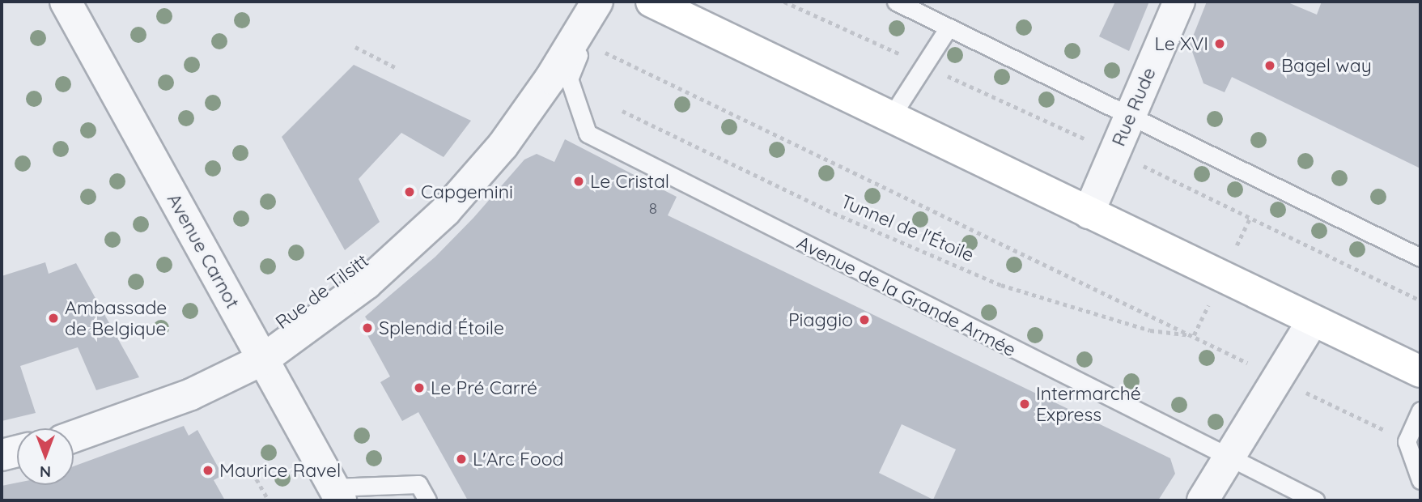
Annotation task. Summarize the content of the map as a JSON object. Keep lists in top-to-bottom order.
{
  "streets": {
    "street": ["Rue Rude", "Avenue Carnot", "Rue de Tilsitt"],
    "lane": ["Avenue de la Grande Armée"],
    "path": ["Tunnel de l'Étoile"]
  },
  "crossings": [
    ["Tunnel de l'Étoile", "Avenue de la Grande Armée"],
    ["Avenue Carnot", "Rue de Tilsitt"],
    ["Rue de Tilsitt", "Avenue de la Grande Armée"]
  ],
  "places": [
    "Le XVI",
    "Bagel way",
    "Le Cristal",
    "Capgemini",
    "Ambassade de Belgique",
    "Piaggio",
    "Splendid Étoile",
    "Le Pré Carré",
    "Intermarché Express",
    "L'Arc Food",
    "Maurice Ravel"
  ],
  "house_numbers": ["8"],
  "north": "bottom"
}
